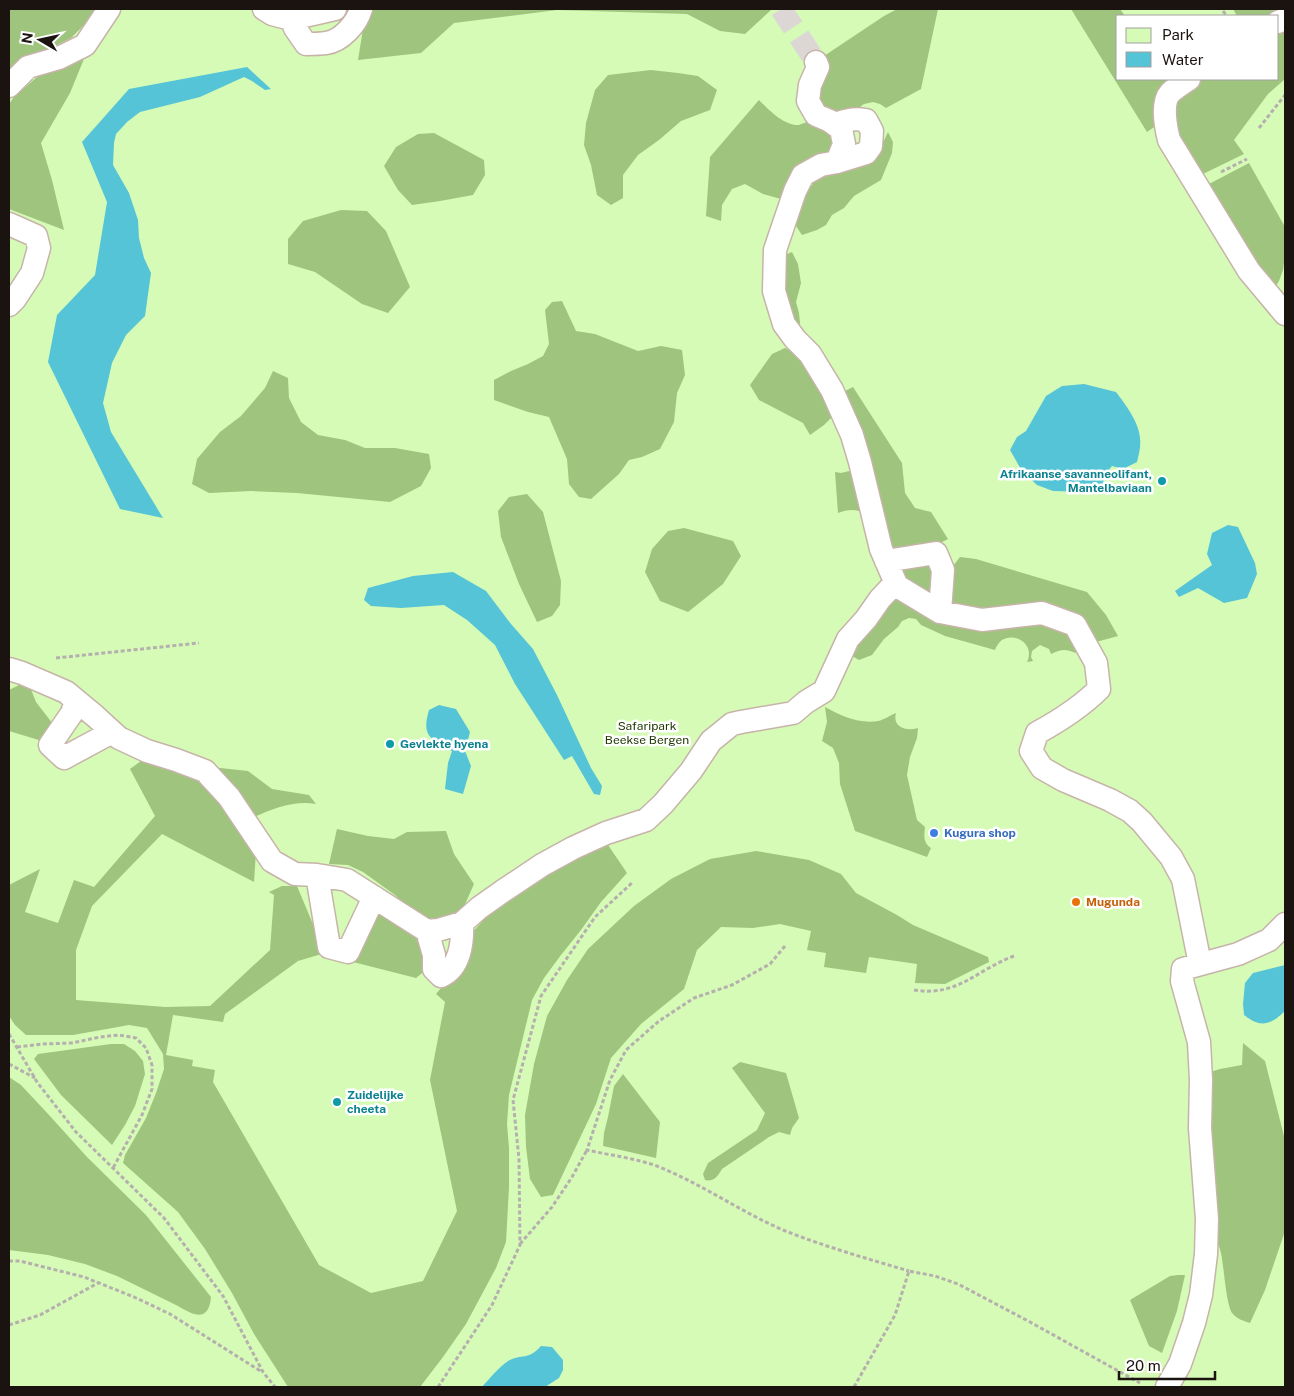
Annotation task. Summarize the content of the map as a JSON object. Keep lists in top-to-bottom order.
{
  "parks": ["Safaripark Beekse Bergen"],
  "places": [
    "Afrikaanse savanneolifant, Mantelbaviaan",
    "Gevlekte hyena",
    "Kugura shop",
    "Mugunda",
    "Zuidelijke cheeta"
  ],
  "legend": ["Park", "Water"],
  "scale_bar": "20 m",
  "north": "left"
}
